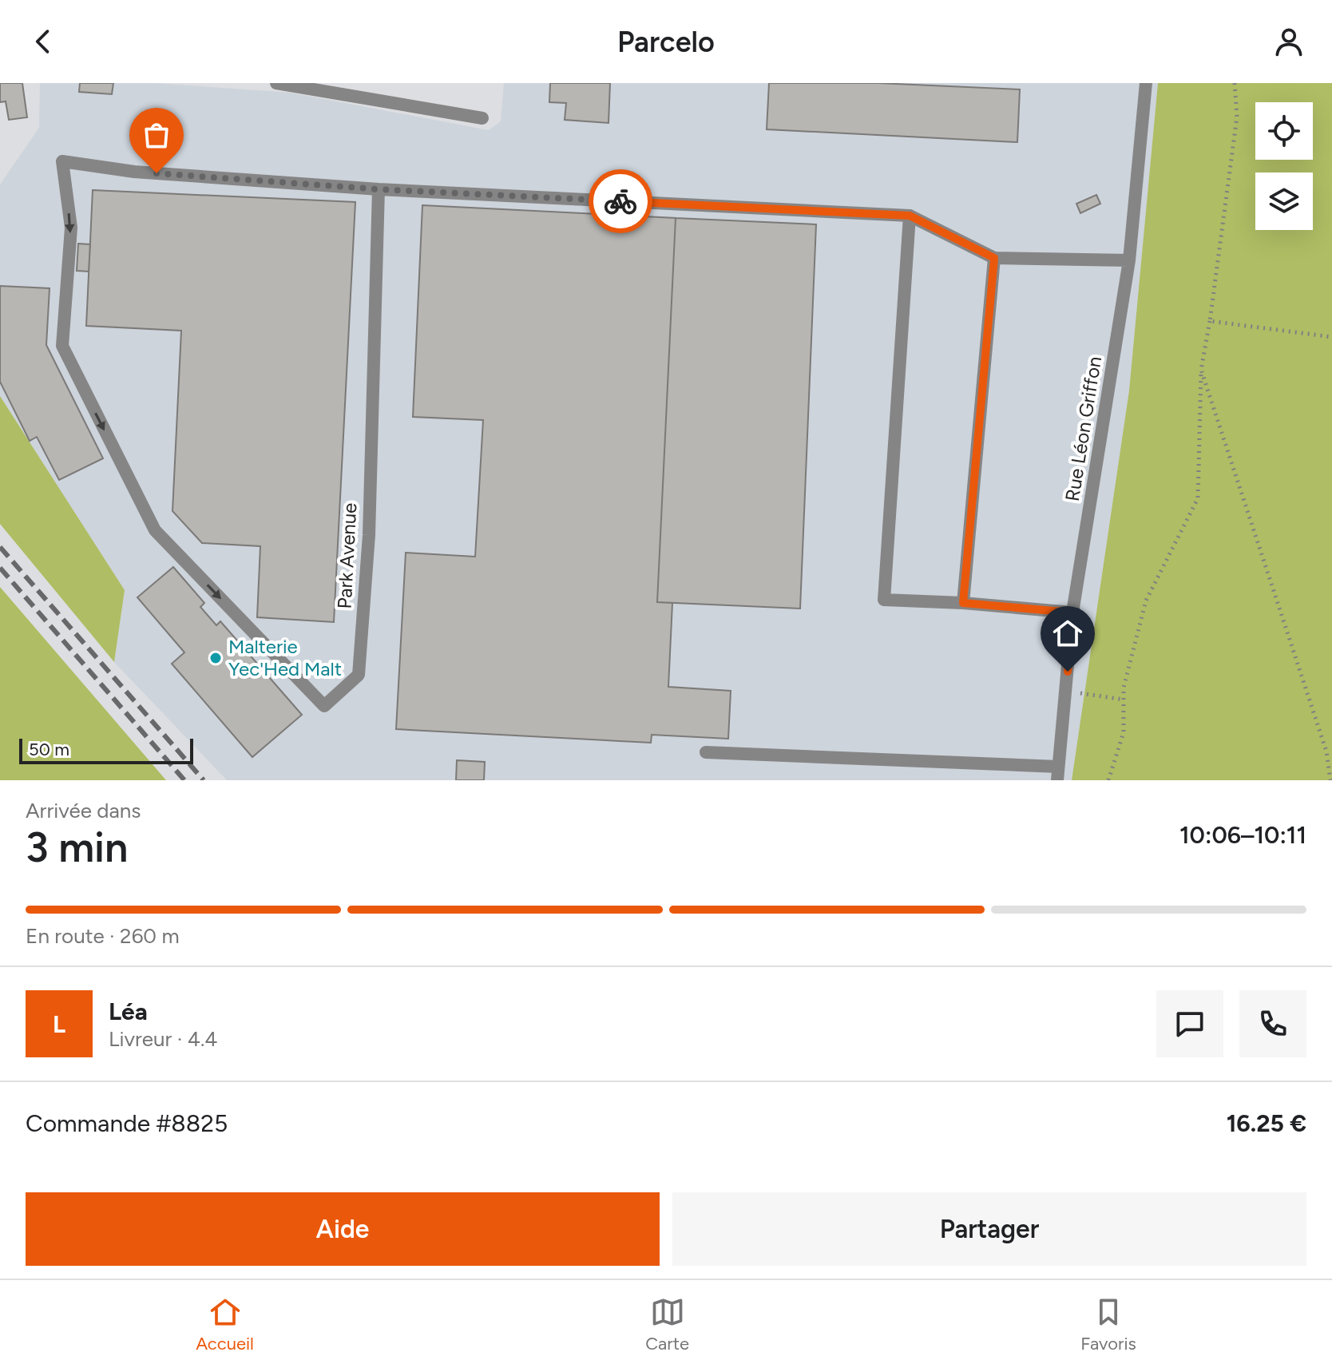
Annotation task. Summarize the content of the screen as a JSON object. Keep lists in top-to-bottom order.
{
  "streets": {
    "street": ["Rue Léon Griffon", "Park Avenue"]
  },
  "places": ["Malterie Yec'Hed Malt"],
  "scale_bar": "50 m",
  "page": {
    "header": "Parcelo",
    "scale": "50 m",
    "heading": ["3 min", "Arrivée dans", "10:06–10:11"],
    "panel": [
      "Léa",
      "Livreur · 4.4",
      "Commande #8825",
      "16.25 €"
    ],
    "bar": "En route · 260 m",
    "round": "L",
    "buttons": ["Aide", "Partager"],
    "tabs": ["Accueil", "Carte", "Favoris"]
  }
}
